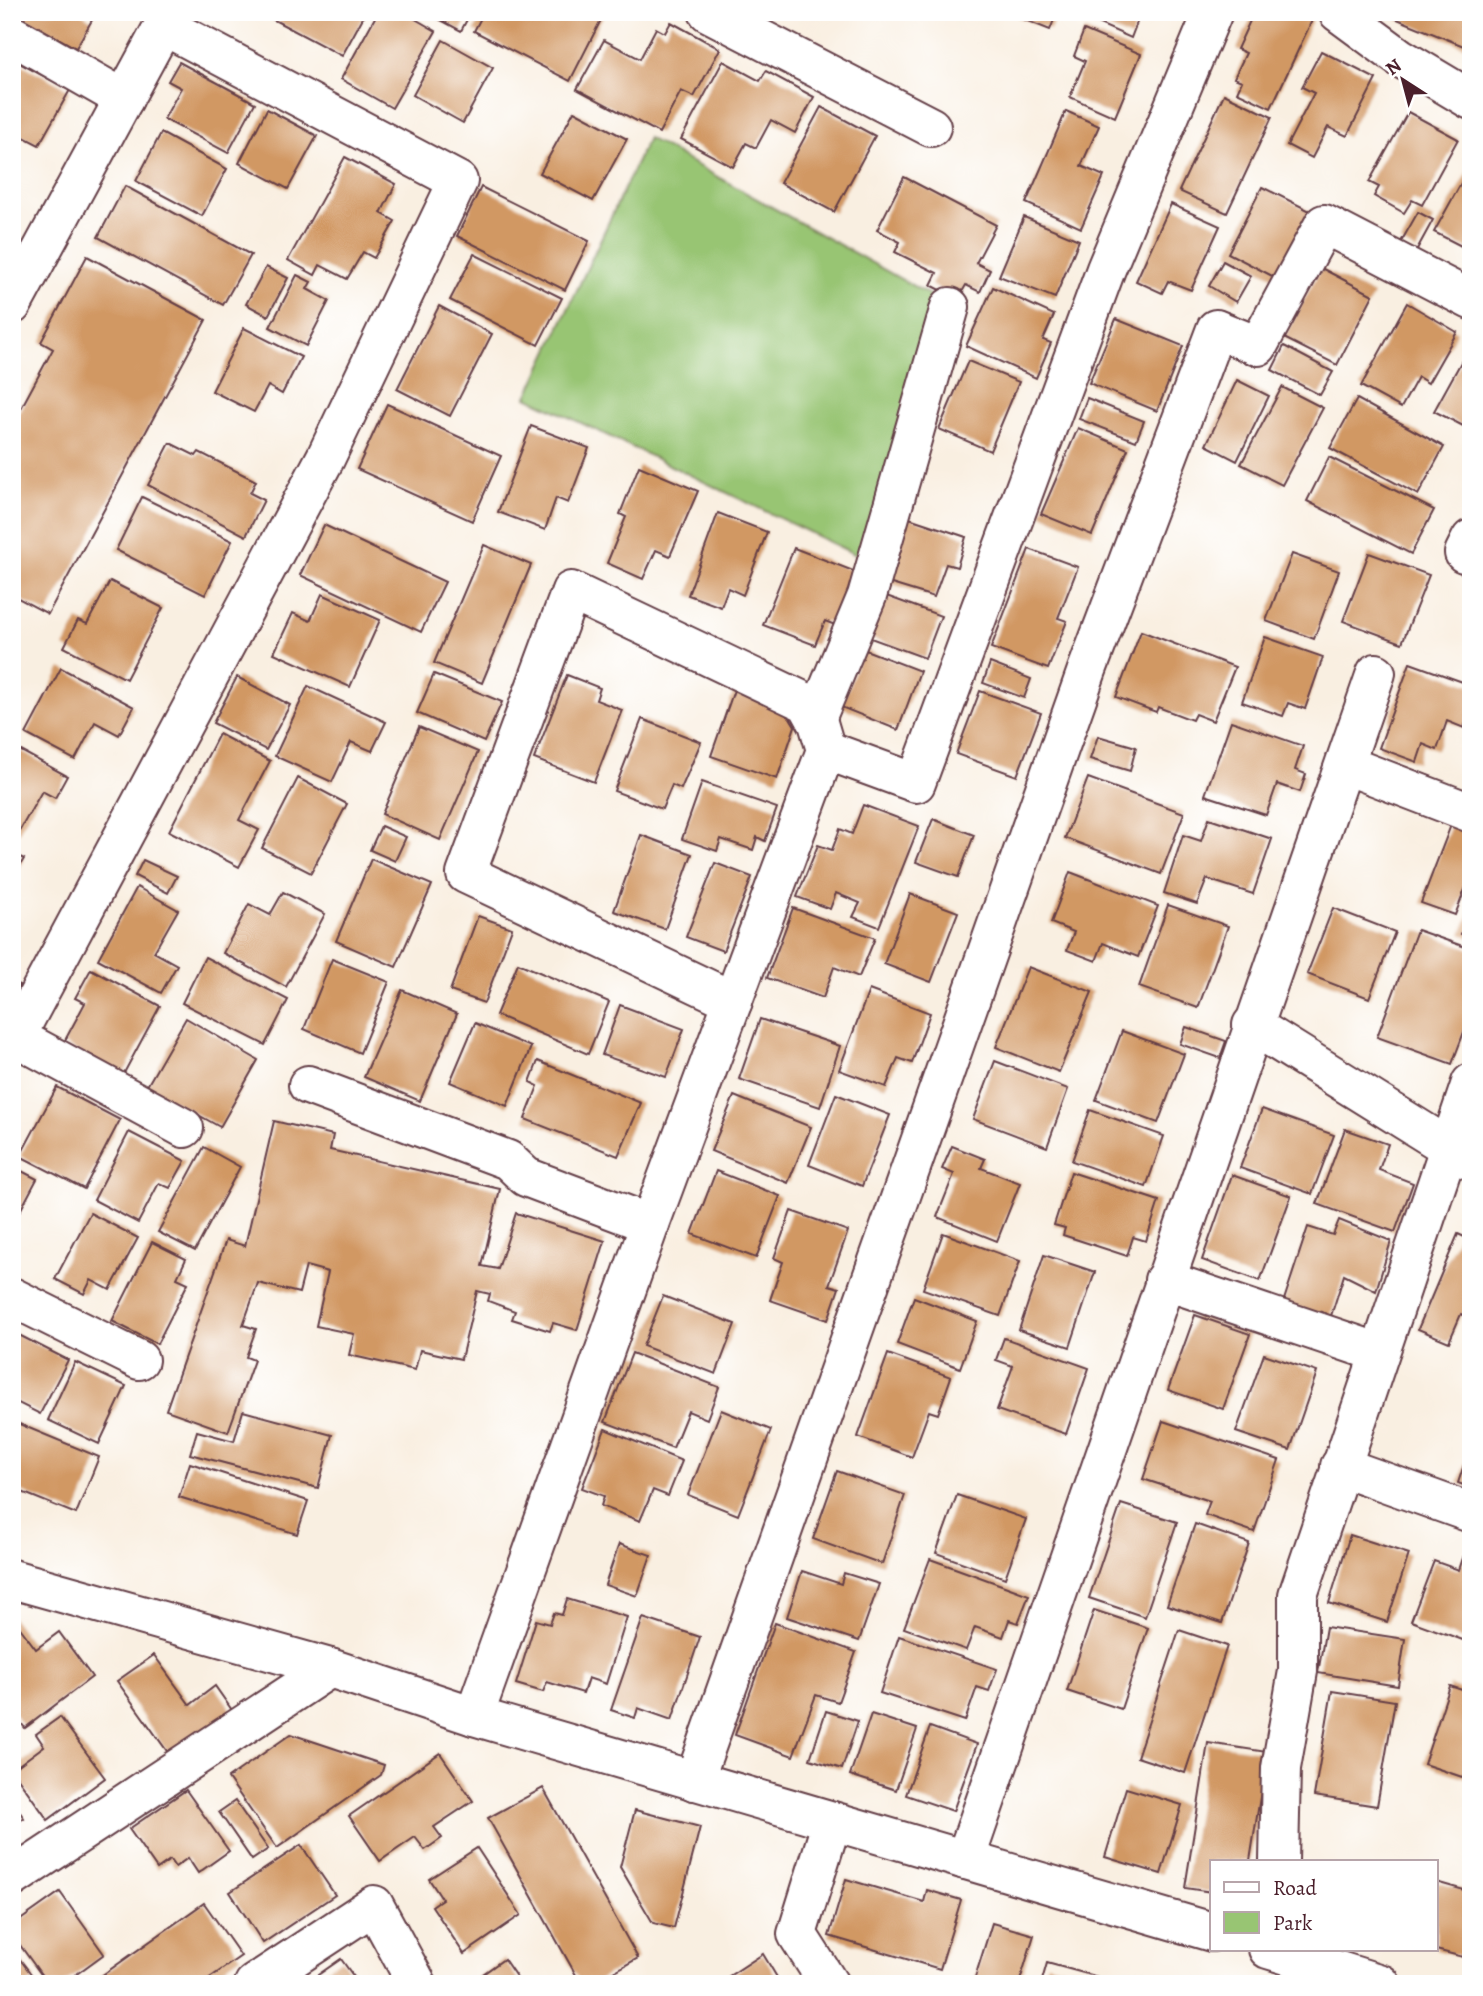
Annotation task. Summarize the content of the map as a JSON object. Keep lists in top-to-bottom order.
{
  "legend": ["Road", "Park"],
  "north": "top left"
}
